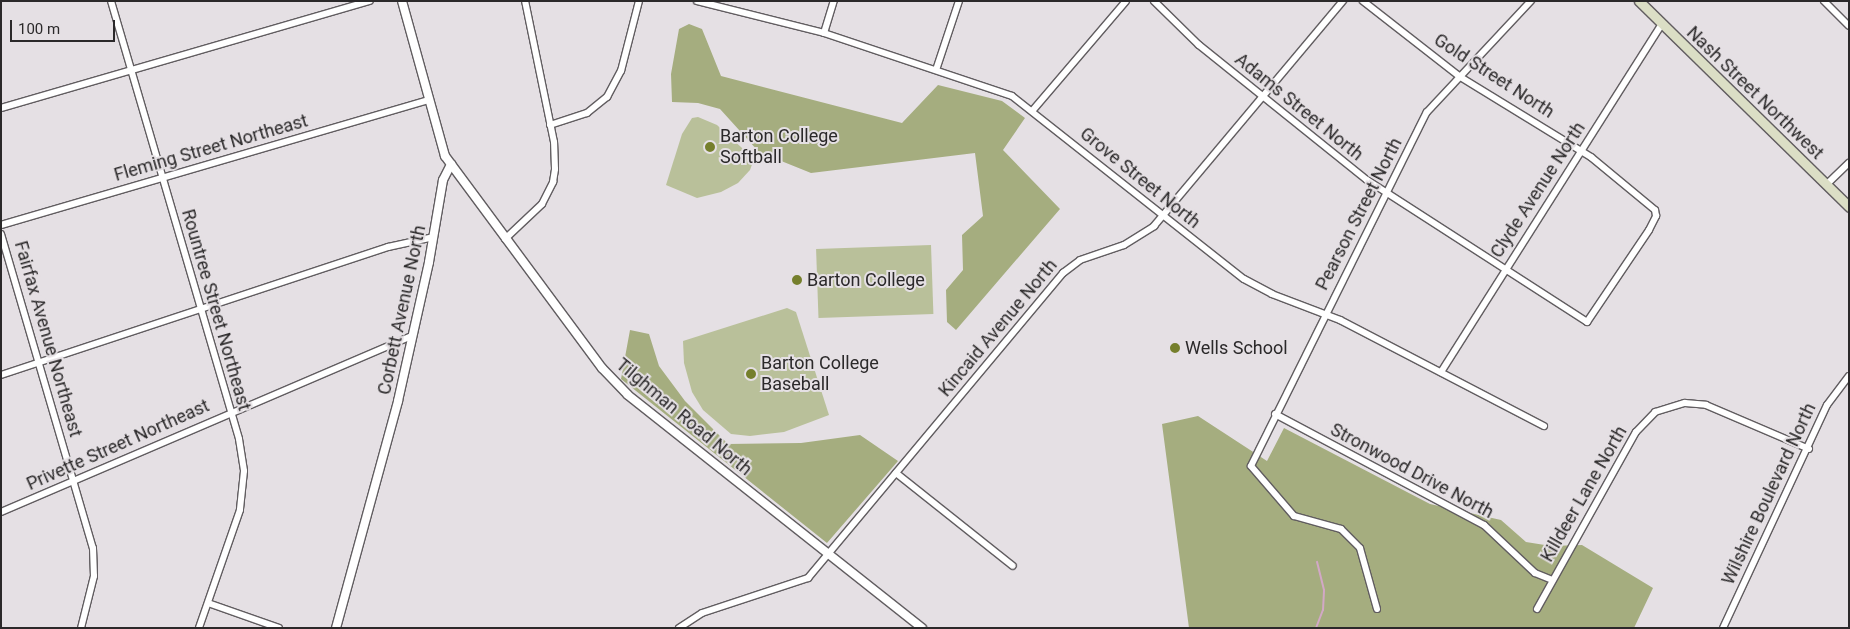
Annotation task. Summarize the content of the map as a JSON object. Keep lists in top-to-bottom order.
{
  "streets": {
    "main road": ["Nash Street Northwest"],
    "street": [
      "Gold Street North",
      "Adams Street North",
      "Fleming Street Northeast",
      "Grove Street North",
      "Clyde Avenue North",
      "Pearson Street North",
      "Rountree Street Northeast",
      "Corbett Avenue North",
      "Kincaid Avenue North",
      "Fairfax Avenue Northeast",
      "Tilghman Road North",
      "Privette Street Northeast",
      "Stronwood Drive North",
      "Killdeer Lane North",
      "Wilshire Boulevard North"
    ]
  },
  "crossings": [
    ["Gold Street North", "Adams Street North"],
    ["Gold Street North", "Clyde Avenue North"],
    ["Gold Street North", "Pearson Street North"],
    ["Nash Street Northwest", "Clyde Avenue North"],
    ["Adams Street North", "Clyde Avenue North"],
    ["Adams Street North", "Pearson Street North"],
    ["Adams Street North", "Kincaid Avenue North"],
    ["Fleming Street Northeast", "Rountree Street Northeast"],
    ["Grove Street North", "Clyde Avenue North"],
    ["Grove Street North", "Pearson Street North"],
    ["Grove Street North", "Kincaid Avenue North"],
    ["Pearson Street North", "Stronwood Drive North"],
    ["Rountree Street Northeast", "Privette Street Northeast"],
    ["Corbett Avenue North", "Tilghman Road North"],
    ["Corbett Avenue North", "Privette Street Northeast"],
    ["Kincaid Avenue North", "Tilghman Road North"],
    ["Fairfax Avenue Northeast", "Privette Street Northeast"],
    ["Stronwood Drive North", "Killdeer Lane North"],
    ["Killdeer Lane North", "Wilshire Boulevard North"]
  ],
  "places": [
    "Barton College Softball",
    "Barton College",
    "Wells School",
    "Barton College Baseball"
  ],
  "scale_bar": "100 m"
}
